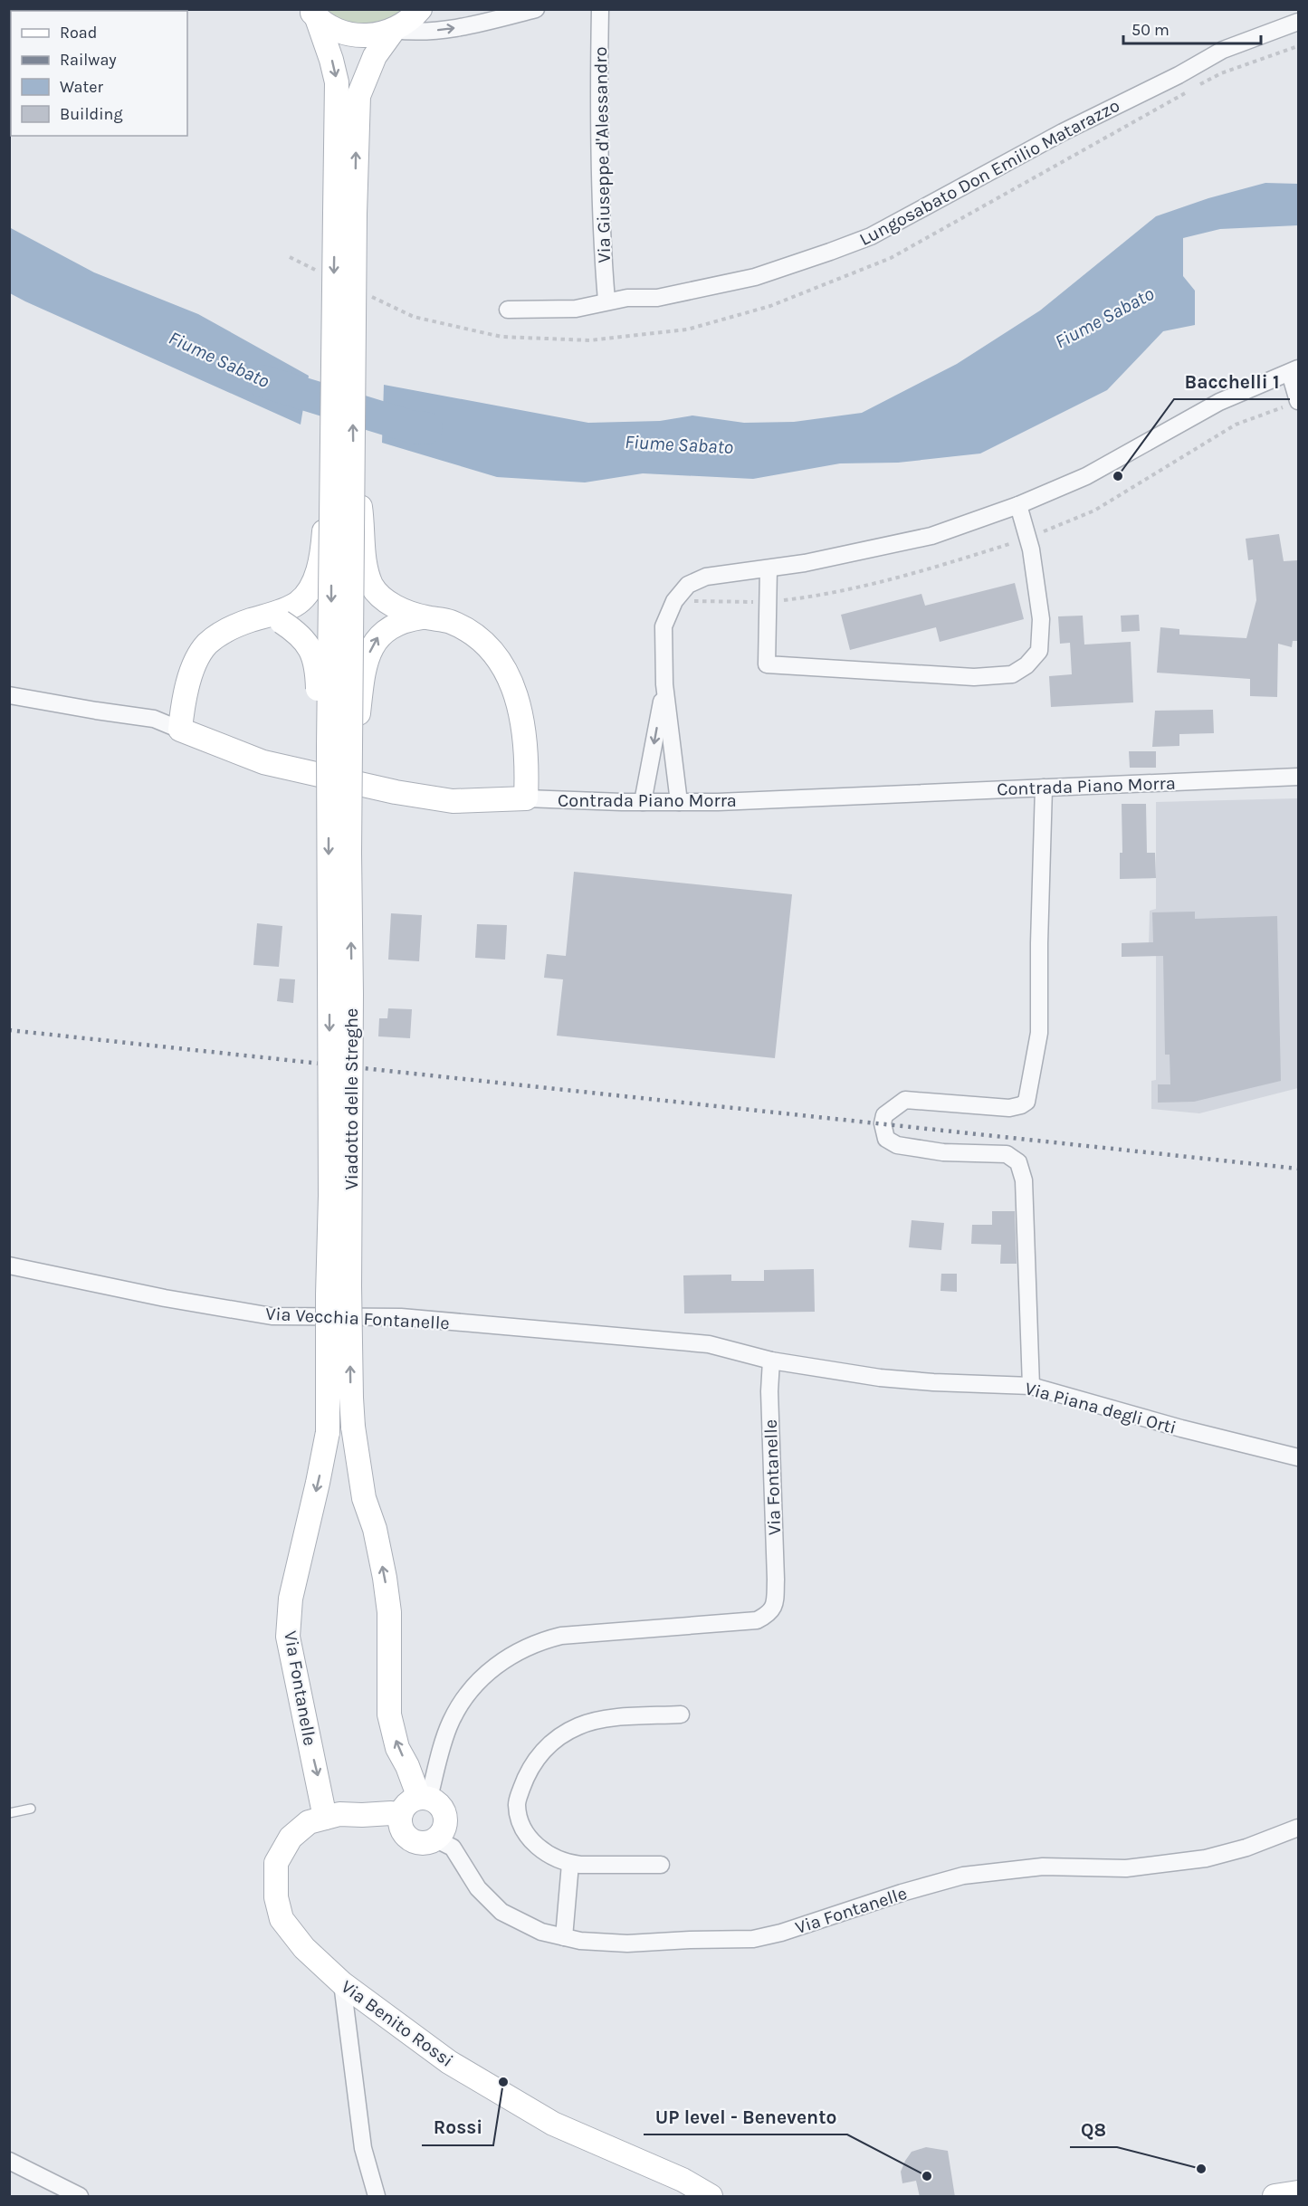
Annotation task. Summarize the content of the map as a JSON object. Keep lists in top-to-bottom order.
{
  "streets": {
    "main road": [
      "Contrada Piano Morra",
      "Viadotto delle Streghe",
      "Via Fontanelle",
      "Via Benito Rossi"
    ],
    "street": [
      "Via Giuseppe d'Alessandro",
      "Lungosabato Don Emilio Matarazzo",
      "Via Vecchia Fontanelle",
      "Via Piana degli Orti"
    ]
  },
  "crossings": [
    ["Via Giuseppe d'Alessandro", "Lungosabato Don Emilio Matarazzo"],
    ["Viadotto delle Streghe", "Via Fontanelle"],
    ["Viadotto delle Streghe", "Via Benito Rossi"],
    ["Via Vecchia Fontanelle", "Via Piana degli Orti"],
    ["Via Vecchia Fontanelle", "Via Fontanelle"],
    ["Via Piana degli Orti", "Via Fontanelle"],
    ["Via Fontanelle", "Via Benito Rossi"]
  ],
  "one_way": ["Viadotto delle Streghe", "Via Fontanelle"],
  "water": ["Fiume Sabato"],
  "places": [
    "Bacchelli 1",
    "Rossi",
    "Q8",
    "UP level - Benevento"
  ],
  "legend": [
    "Road",
    "Railway",
    "Water",
    "Building"
  ],
  "scale_bar": "50 m"
}
